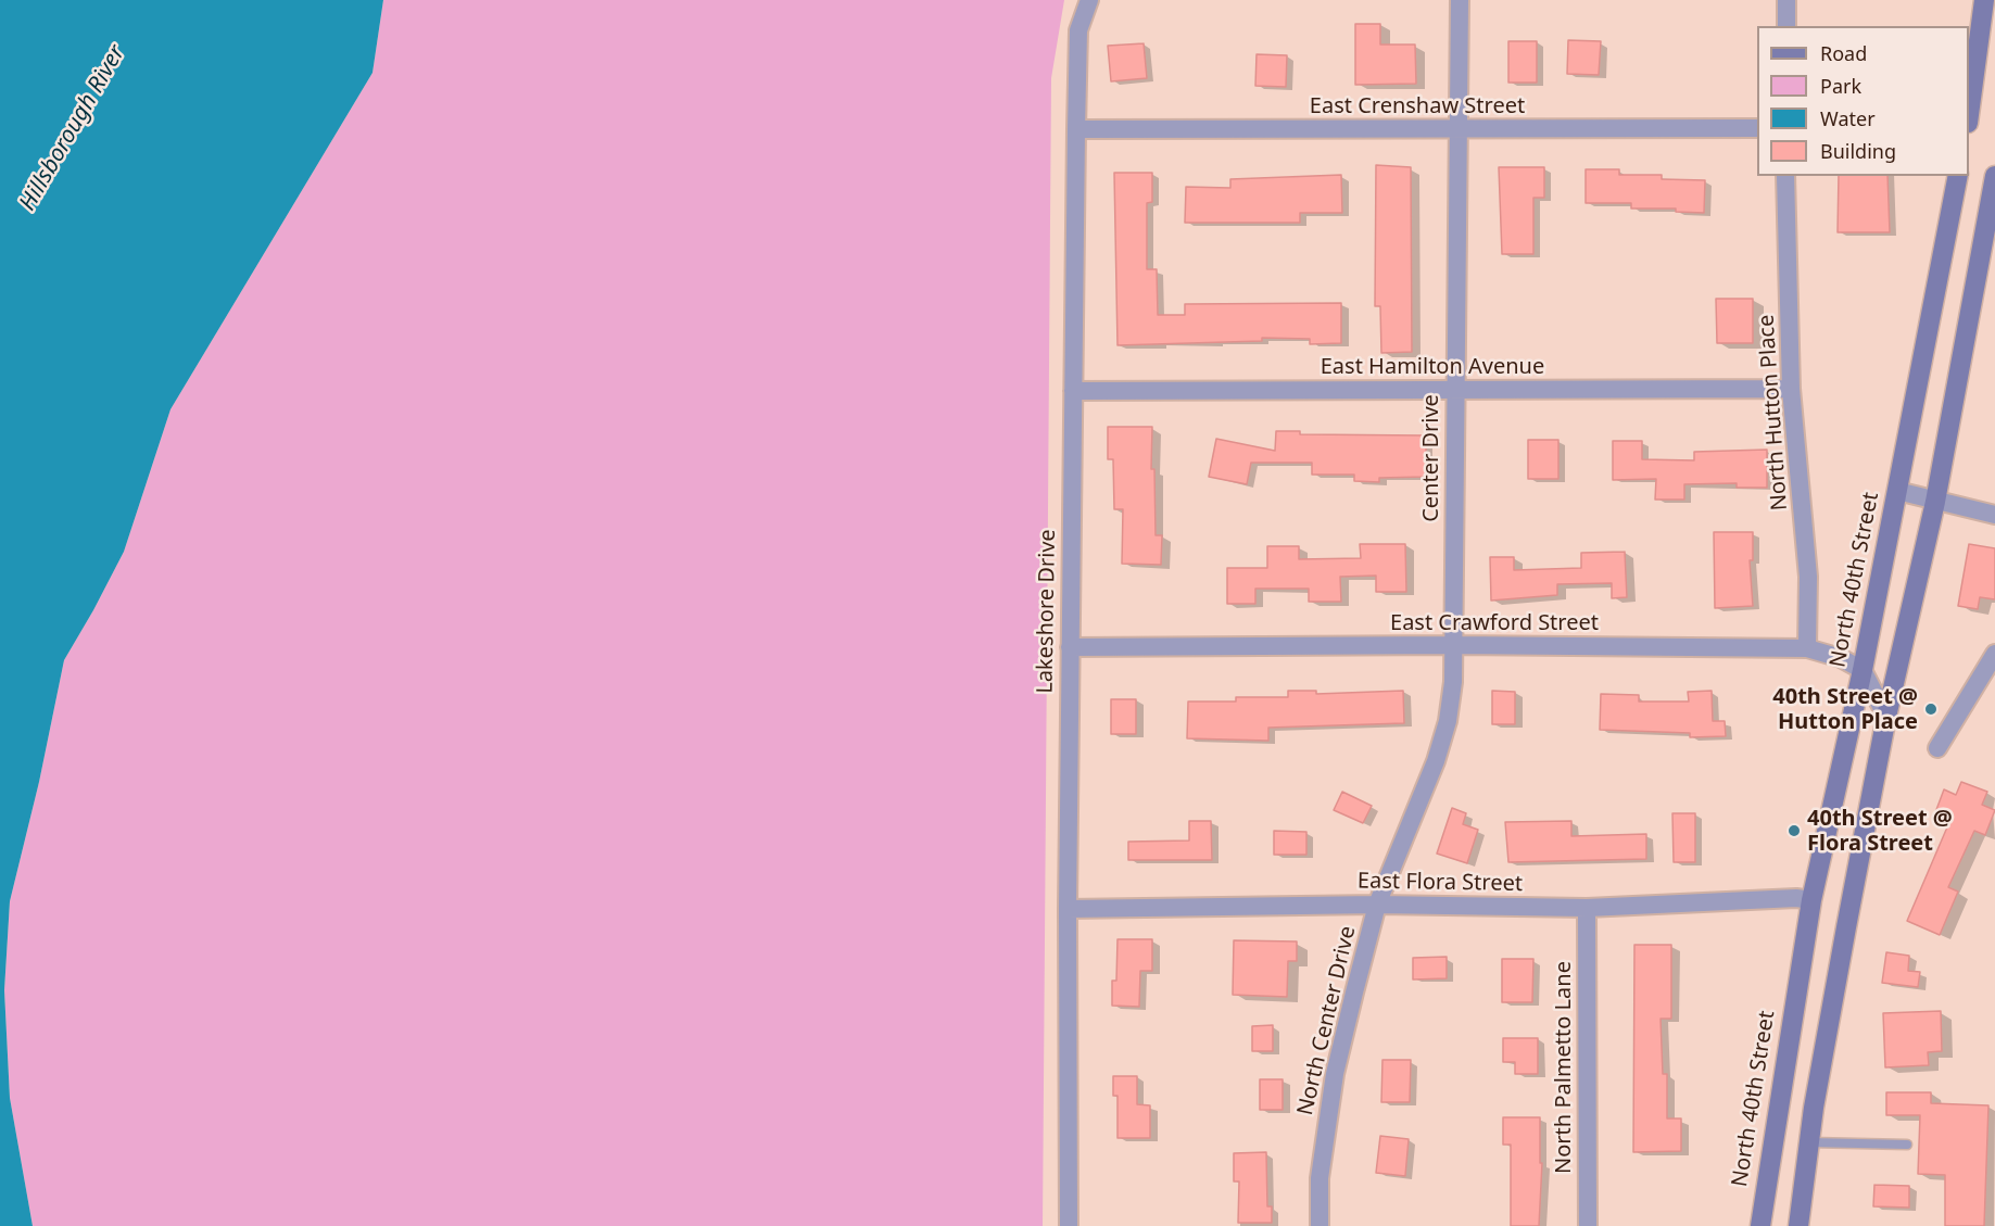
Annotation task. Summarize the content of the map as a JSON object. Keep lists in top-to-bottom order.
{
  "streets": {
    "main road": ["North 40th Street"],
    "street": [
      "East Crenshaw Street",
      "East Hamilton Avenue",
      "North Hutton Place",
      "Center Drive",
      "Lakeshore Drive",
      "East Crawford Street",
      "East Flora Street",
      "North Center Drive",
      "North Palmetto Lane"
    ]
  },
  "crossings": [
    ["East Crenshaw Street", "Center Drive"],
    ["East Crenshaw Street", "Lakeshore Drive"],
    ["East Hamilton Avenue", "North Hutton Place"],
    ["East Hamilton Avenue", "Center Drive"],
    ["East Hamilton Avenue", "Lakeshore Drive"],
    ["North Hutton Place", "East Crawford Street"],
    ["Center Drive", "East Crawford Street"],
    ["Center Drive", "East Flora Street"],
    ["Center Drive", "North Center Drive"],
    ["North 40th Street", "East Crawford Street"],
    ["North 40th Street", "East Flora Street"],
    ["Lakeshore Drive", "East Crawford Street"],
    ["Lakeshore Drive", "East Flora Street"],
    ["East Flora Street", "North Center Drive"],
    ["East Flora Street", "North Palmetto Lane"]
  ],
  "water": ["Hillsborough River"],
  "places": ["40th Street @ Hutton Place", "40th Street @ Flora Street"],
  "legend": [
    "Road",
    "Park",
    "Water",
    "Building"
  ]
}
